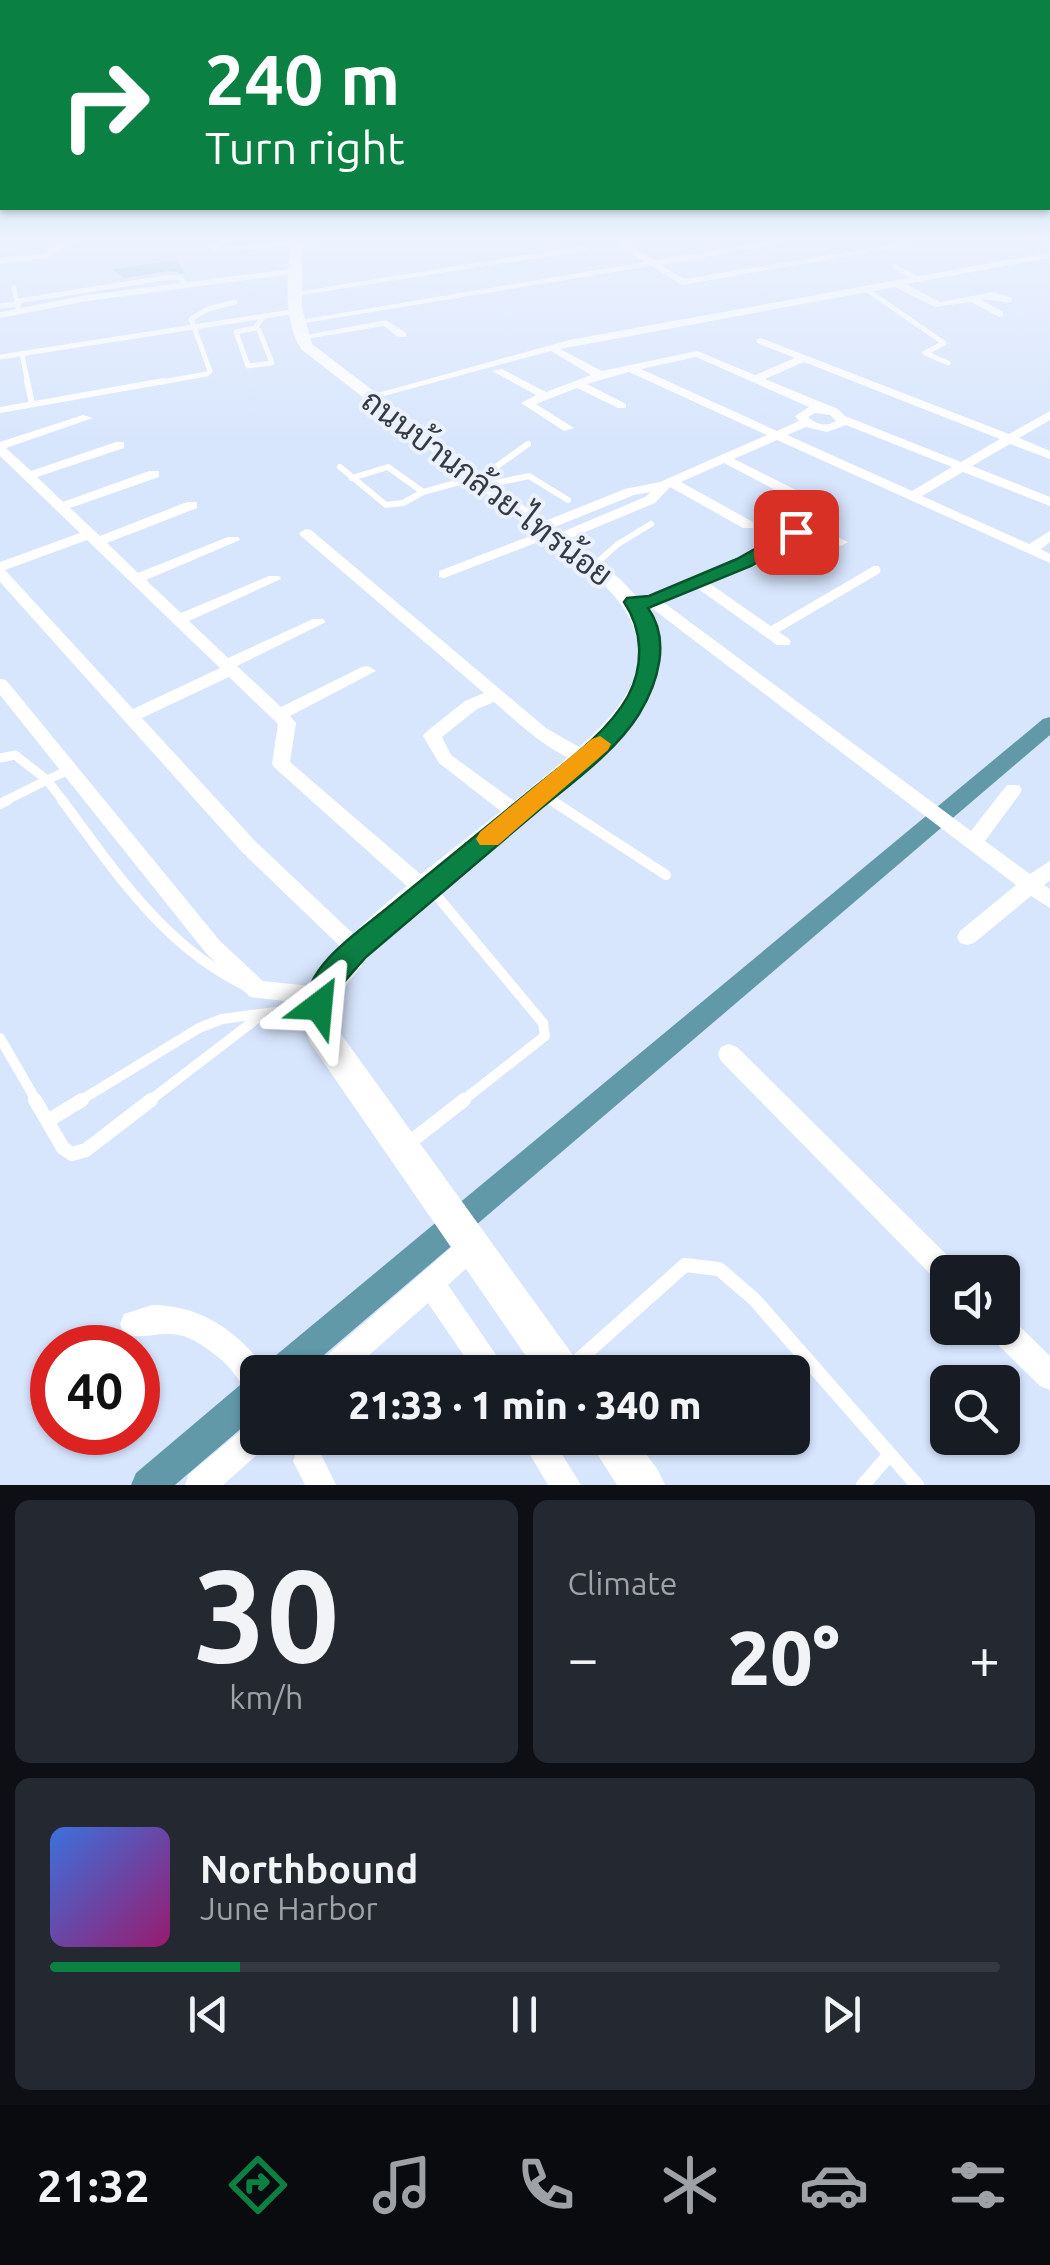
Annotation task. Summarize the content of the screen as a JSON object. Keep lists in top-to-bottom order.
{
  "streets": {
    "street": ["ถนนบ้านกล้วย-ไทรน้อย"]
  },
  "page": {
    "turn": ["240 m", "Turn right"],
    "limit": "40",
    "trip": "21:33 · 1 min · 340 m",
    "tile": [
      ["30", "km/h"],
      "Climate"
    ],
    "heat": ["−", "20°", "+"],
    "song": ["Northbound", "June Harbor"],
    "tabs": "21:32"
  }
}
